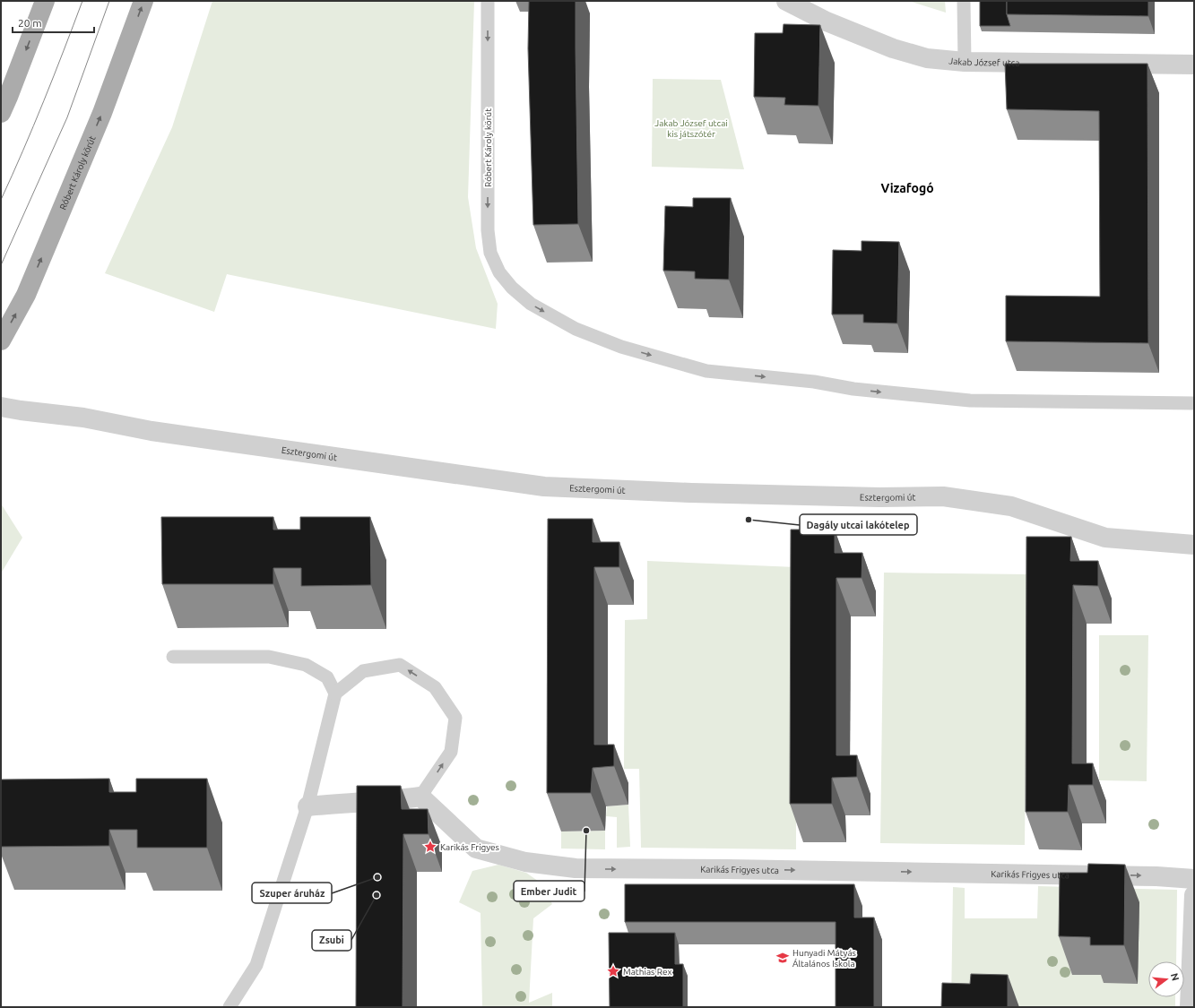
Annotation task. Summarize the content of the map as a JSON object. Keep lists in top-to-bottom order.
{
  "streets": {
    "main road": ["Róbert Károly körút"],
    "street": ["Jakab József utca", "Esztergomi út", "Karikás Frigyes utca"]
  },
  "one_way": ["Karikás Frigyes utca"],
  "districts": ["Vizafogó"],
  "parks": ["Jakab József utcai kis játszótér"],
  "places": {
    "other": [
      "Dagály utcai lakótelep",
      "Ember Judit",
      "Szuper áruház",
      "Zsubi"
    ],
    "place": ["Karikás Frigyes", "Mathias Rex"],
    "school or university": ["Hunyadi Mátyás Általános Iskola"]
  },
  "scale_bar": "20 m",
  "north": "right"
}
